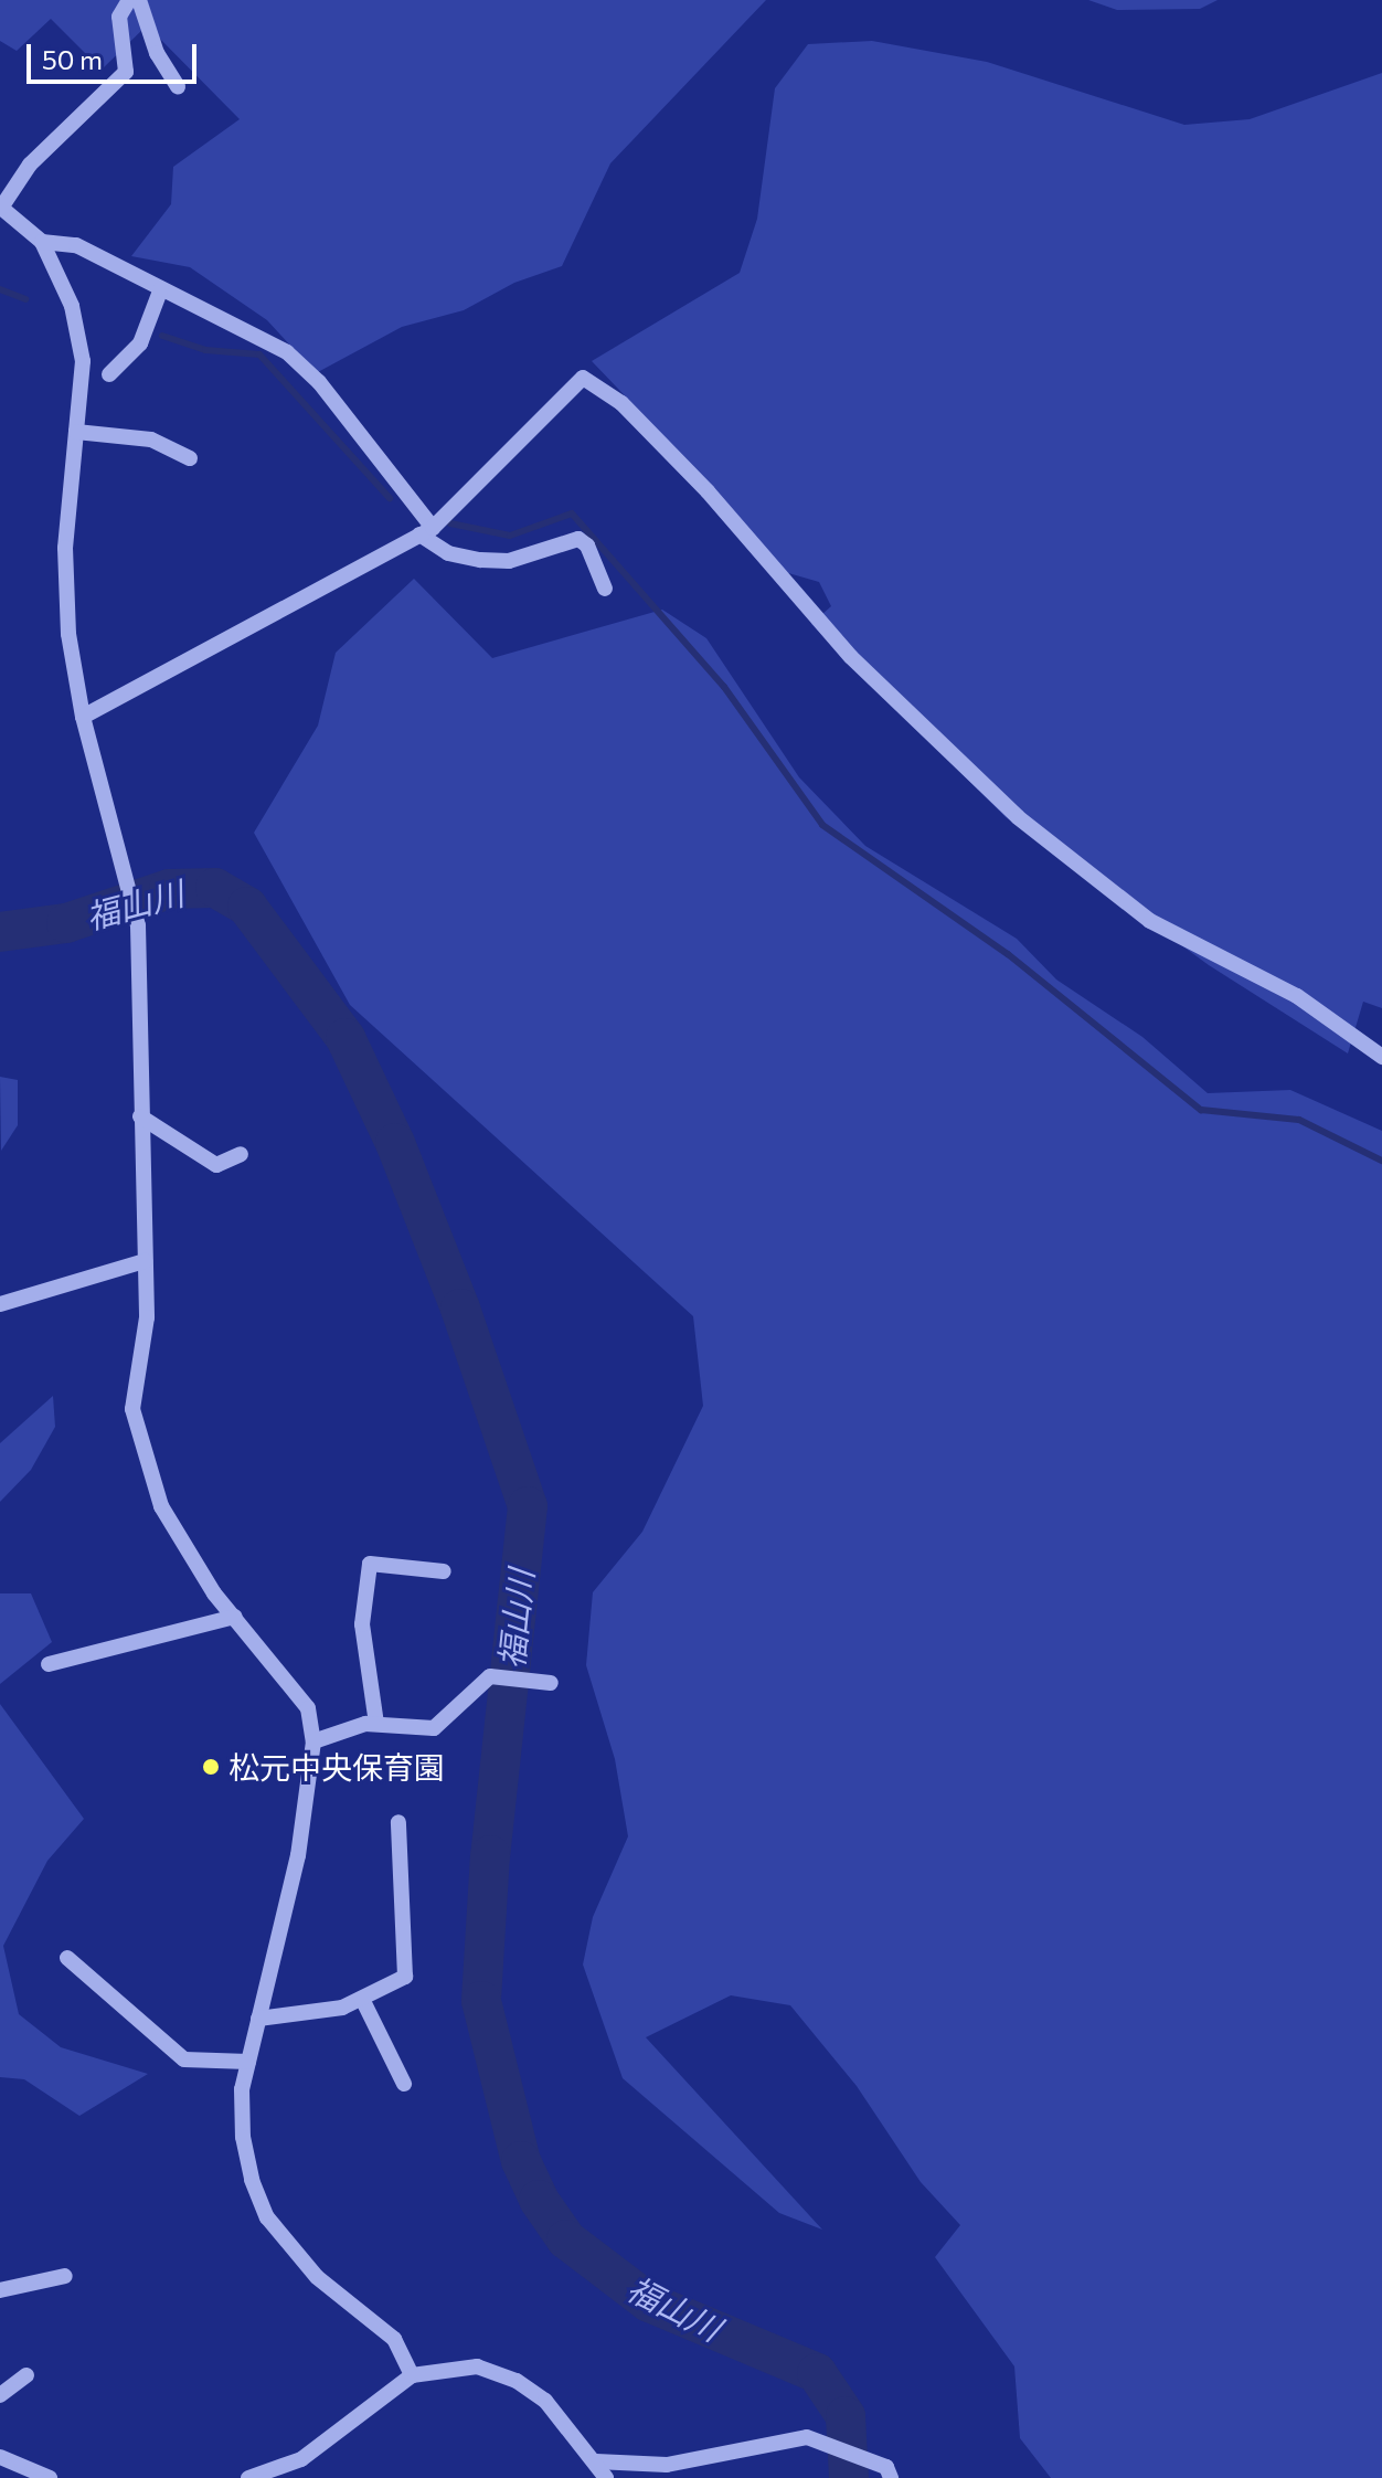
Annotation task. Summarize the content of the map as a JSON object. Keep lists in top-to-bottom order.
{
  "water": ["福山川"],
  "places": ["松元中央保育園"],
  "scale_bar": "50 m"
}
